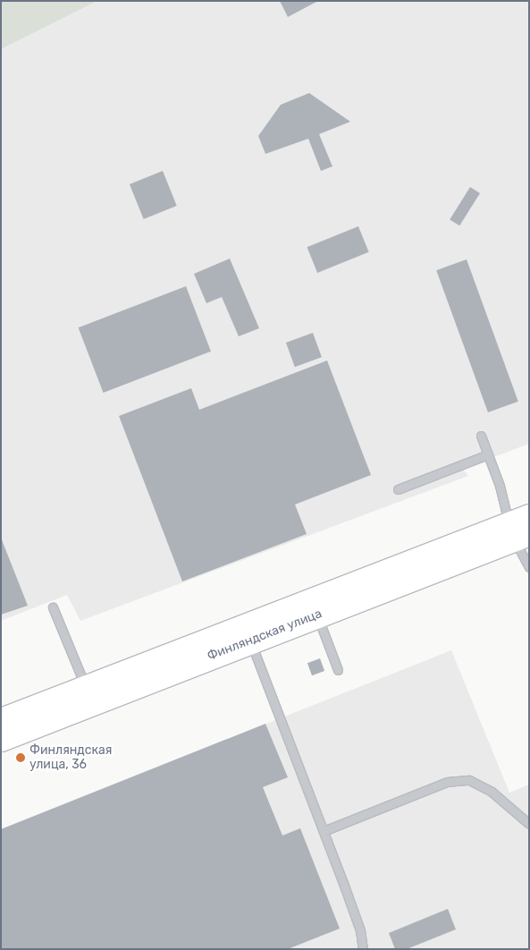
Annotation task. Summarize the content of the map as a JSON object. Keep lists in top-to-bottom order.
{
  "streets": {
    "street": ["Финляндская улица"]
  },
  "places": ["Финляндская улица, 36"]
}
